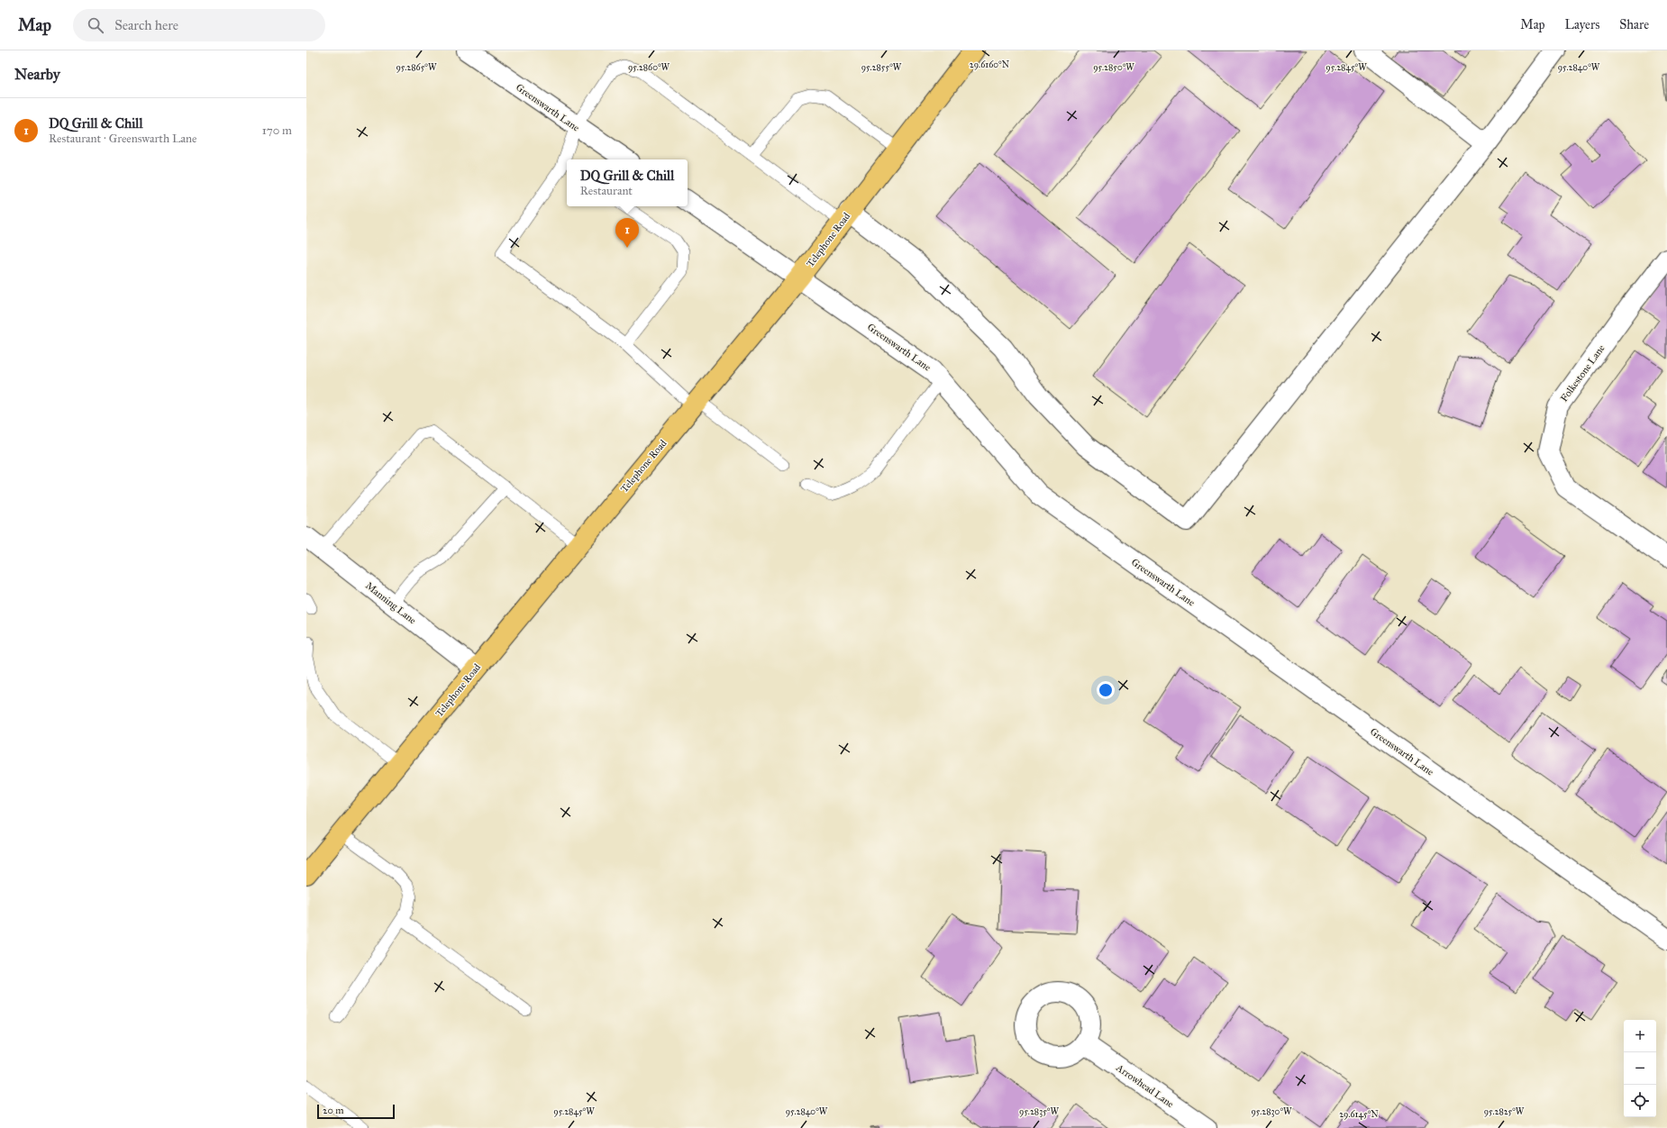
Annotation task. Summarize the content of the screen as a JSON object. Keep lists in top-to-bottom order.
{
  "streets": {
    "main road": ["Telephone Road"],
    "street": [
      "Greenswarth Lane",
      "Folkestone Lane",
      "Manning Lane",
      "Arrowhead Lane"
    ]
  },
  "crossings": [
    ["Greenswarth Lane", "Telephone Road"],
    ["Telephone Road", "Manning Lane"]
  ],
  "scale_bar": "20 m",
  "page": {
    "header": "Map",
    "search": "Search here",
    "nav": ["Map", "Layers", "Share"],
    "heading": "Nearby",
    "list": [
      {
        "mark": "1",
        "name": "DQ Grill & Chill",
        "note": "Restaurant · Greenswarth Lane",
        "value": "170 m"
      }
    ],
    "popup": ["DQ Grill & Chill", "Restaurant"],
    "pins": "1",
    "map_buttons": ["+", "−"],
    "scale": "20 m"
  },
  "coordinates": [
    "29.6160°N",
    "95.2865°W",
    "95.2855°W",
    "95.2850°W",
    "95.2845°W",
    "95.2840°W",
    "95.2860°W",
    "95.2835°W",
    "95.2830°W",
    "95.2825°W",
    "29.6145°N"
  ]
}
